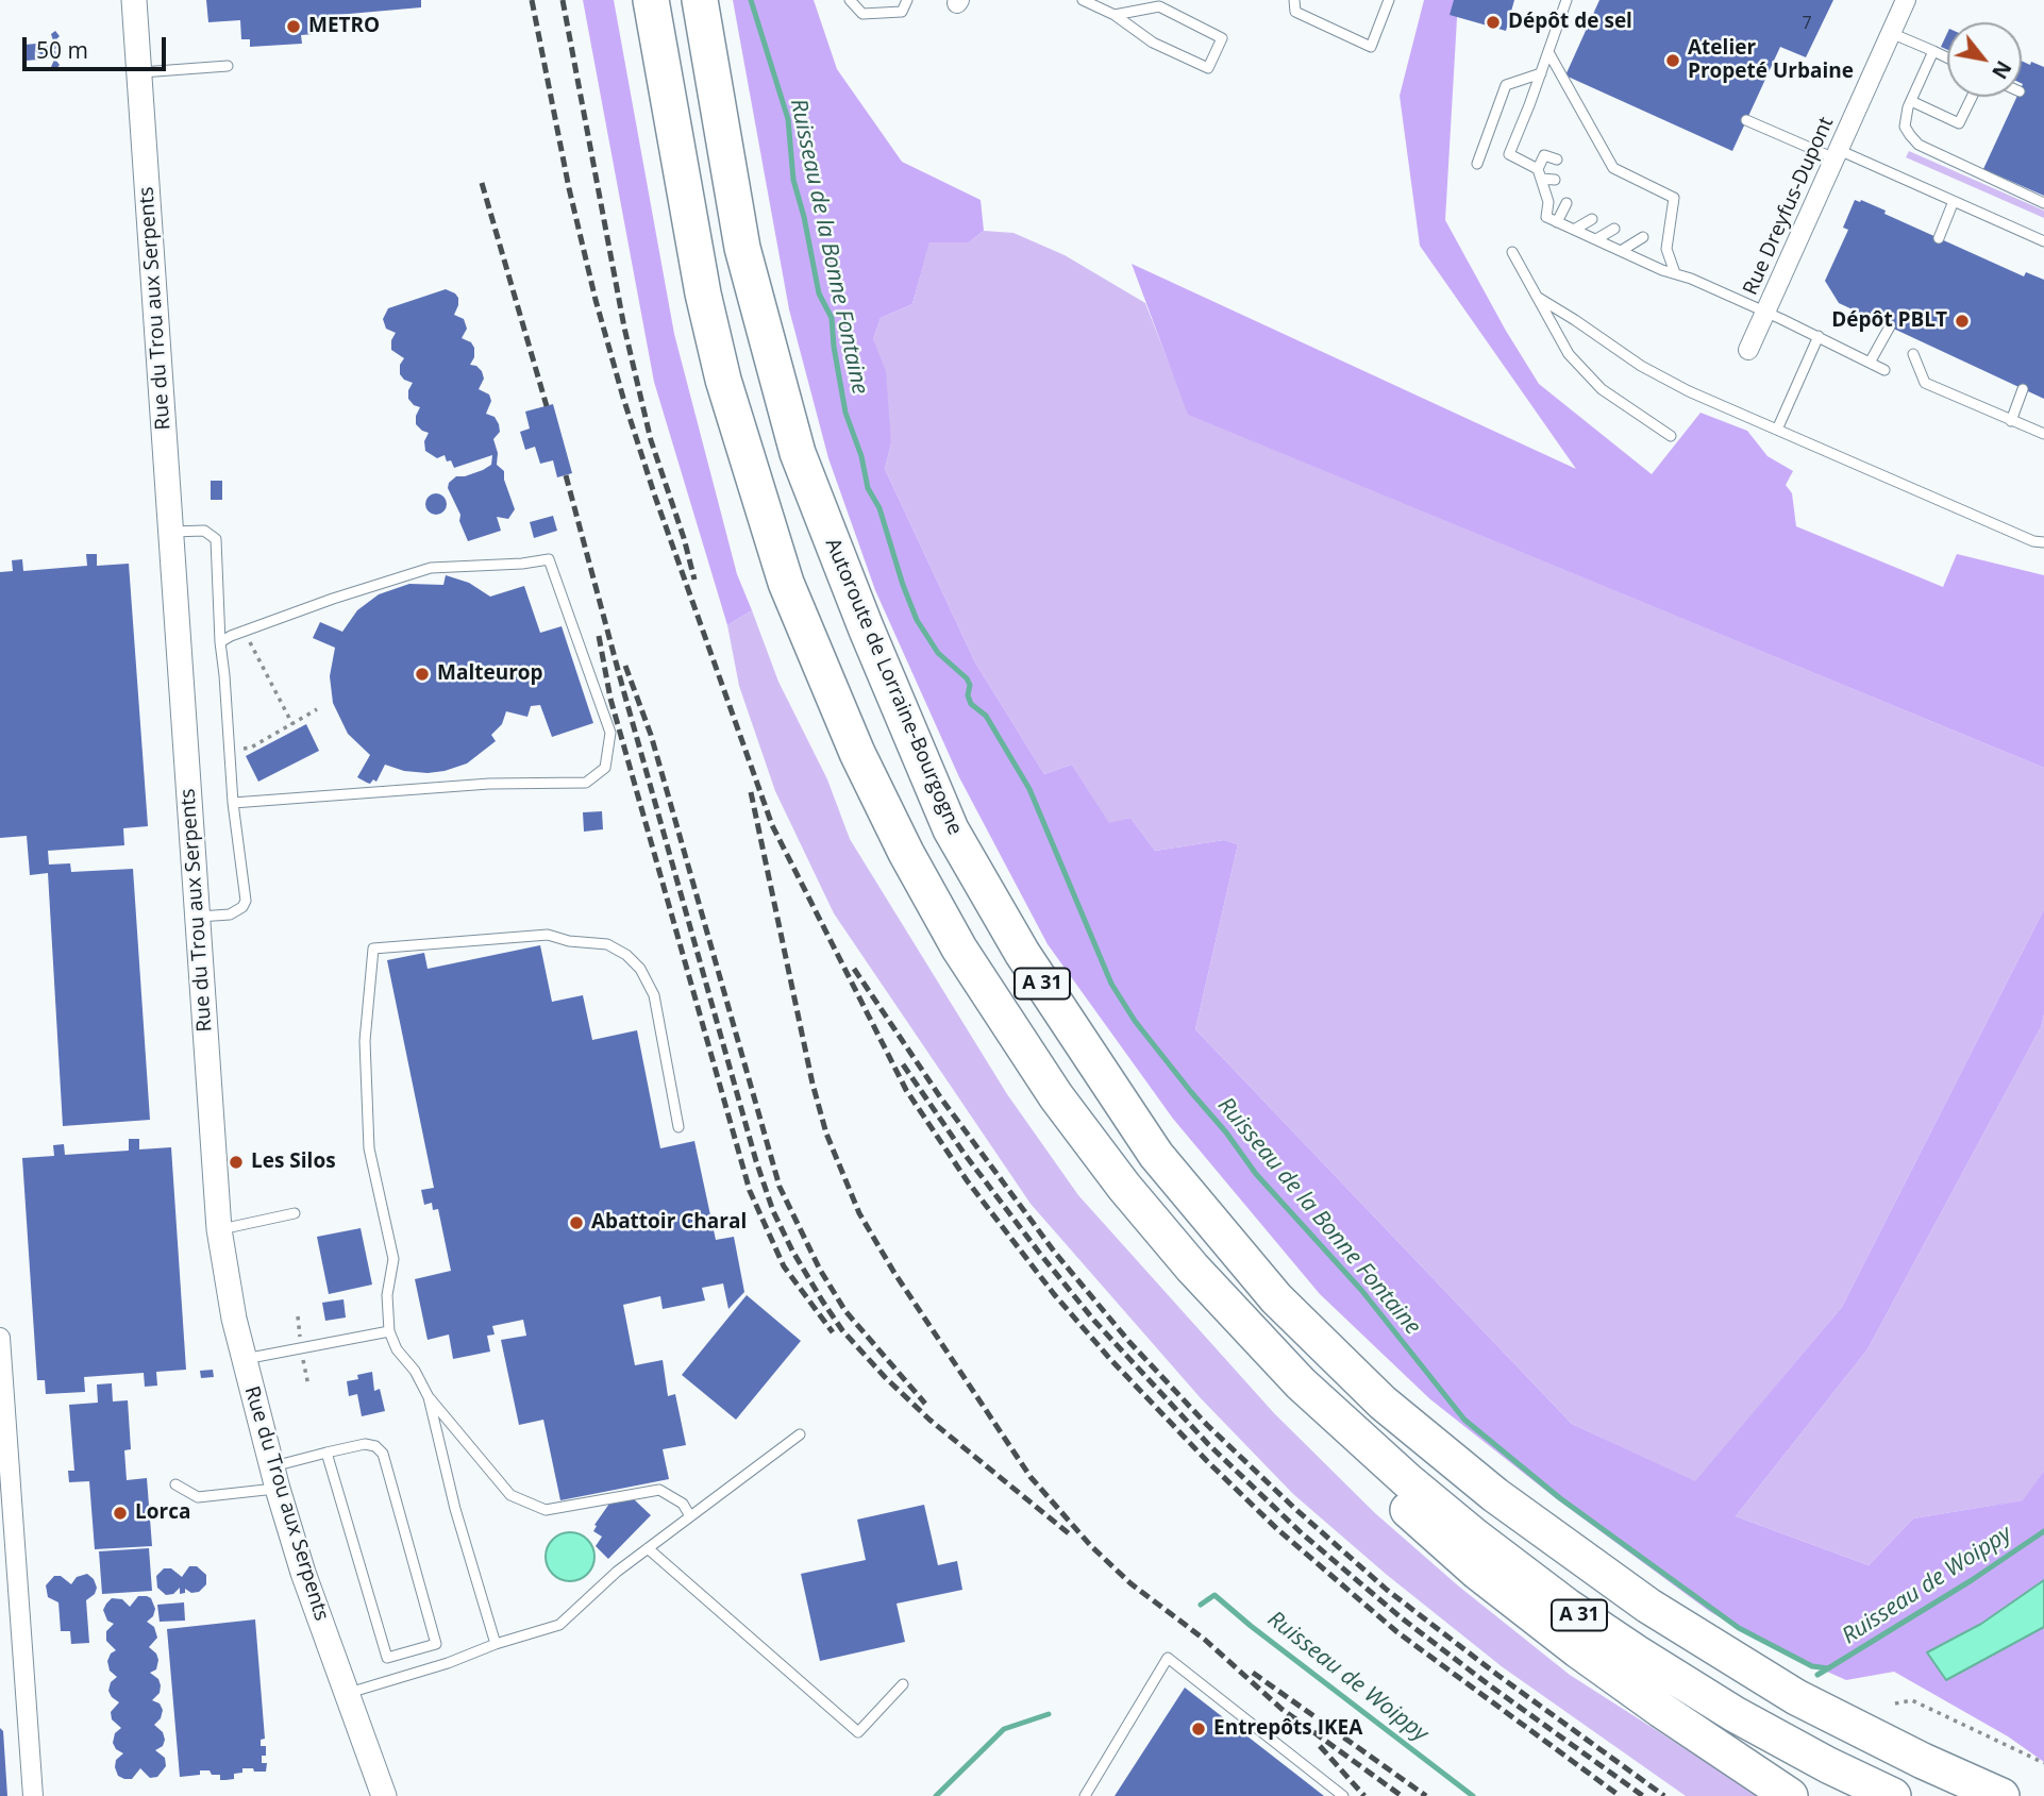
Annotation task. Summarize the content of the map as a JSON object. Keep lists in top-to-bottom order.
{
  "streets": {
    "highway": ["Autoroute de Lorraine-Bourgogne", "A 31"],
    "street": ["Rue Dreyfus-Dupont", "Rue du Trou aux Serpents"]
  },
  "water": ["Ruisseau de la Bonne Fontaine", "Ruisseau de Woippy"],
  "places": [
    "Dépôt de sel",
    "METRO",
    "Atelier Propeté Urbaine",
    "Dépôt PBLT",
    "Malteurop",
    "Les Silos",
    "Abattoir Charal",
    "Lorca",
    "Entrepôts IKEA"
  ],
  "house_numbers": ["7"],
  "scale_bar": "50 m",
  "north": "bottom right"
}
